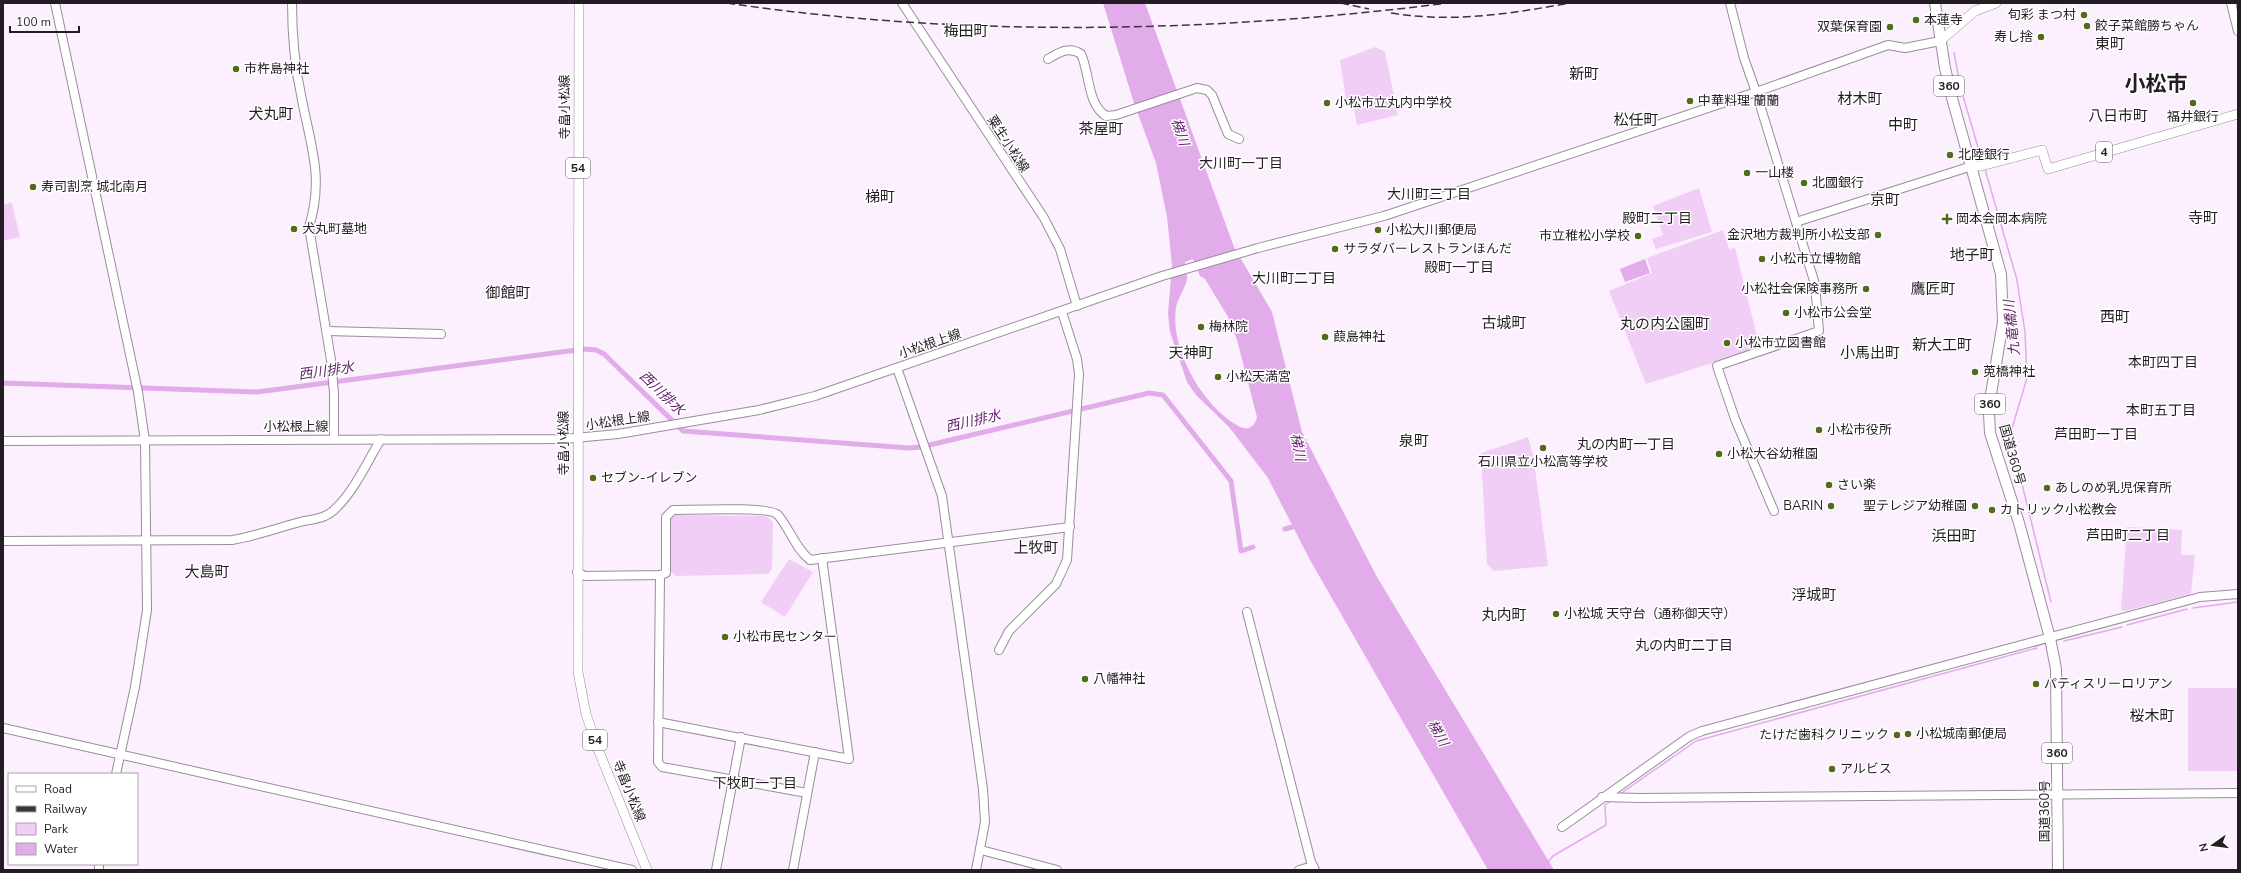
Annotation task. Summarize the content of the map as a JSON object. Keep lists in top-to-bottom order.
{
  "streets": {
    "highway": ["360", "国道360号"],
    "main road": ["寺畠小松線", "4", "54"],
    "street": ["粟生小松線", "小松根上線"]
  },
  "crossings": [
    ["寺畠小松線", "小松根上線"],
    ["粟生小松線", "小松根上線"],
    ["4", "国道360号"],
    ["小松根上線", "国道360号"]
  ],
  "districts": [
    "梅田町",
    "東町",
    "新町",
    "小松市",
    "材木町",
    "犬丸町",
    "八日市町",
    "松任町",
    "中町",
    "茶屋町",
    "大川町一丁目",
    "大川町三丁目",
    "梯町",
    "京町",
    "殿町二丁目",
    "寺町",
    "地子町",
    "殿町一丁目",
    "大川町二丁目",
    "鷹匠町",
    "御館町",
    "西町",
    "古城町",
    "丸の内公園町",
    "新大工町",
    "天神町",
    "小馬出町",
    "本町四丁目",
    "本町五丁目",
    "芦田町一丁目",
    "泉町",
    "丸の内町一丁目",
    "芦田町二丁目",
    "浜田町",
    "上牧町",
    "大島町",
    "浮城町",
    "丸内町",
    "丸の内町二丁目",
    "桜木町",
    "下牧町一丁目"
  ],
  "water": ["梯川", "九竜橋川", "西川排水"],
  "places": {
    "other": [
      "旬彩 まつ村",
      "本蓮寺",
      "餃子菜館勝ちゃん",
      "双葉保育園",
      "寿し捨",
      "市杵島神社",
      "中華料理 蘭蘭",
      "小松市立丸内中学校",
      "福井銀行",
      "北陸銀行",
      "一山楼",
      "北國銀行",
      "寿司割烹 城北南月",
      "犬丸町墓地",
      "小松大川郵便局",
      "金沢地方裁判所小松支部",
      "市立稚松小学校",
      "サラダバーレストランほんだ",
      "小松市立博物館",
      "小松社会保険事務所",
      "小松市公会堂",
      "梅林院",
      "葭島神社",
      "小松市立図書館",
      "莵橋神社",
      "小松天満宮",
      "小松市役所",
      "石川県立小松高等学校",
      "小松大谷幼稚園",
      "セブン-イレブン",
      "さい楽",
      "あしのめ乳児保育所",
      "BARIN",
      "聖テレジア幼稚園",
      "カトリック小松教会",
      "小松城 天守台（通称御天守）",
      "小松市民センター",
      "八幡神社",
      "パティスリーロリアン",
      "小松城南郵便局",
      "たけだ歯科クリニック",
      "アルビス"
    ],
    "health": ["岡本会岡本病院"]
  },
  "legend": [
    "Road",
    "Railway",
    "Park",
    "Water"
  ],
  "scale_bar": "100 m",
  "north": "left"
}
